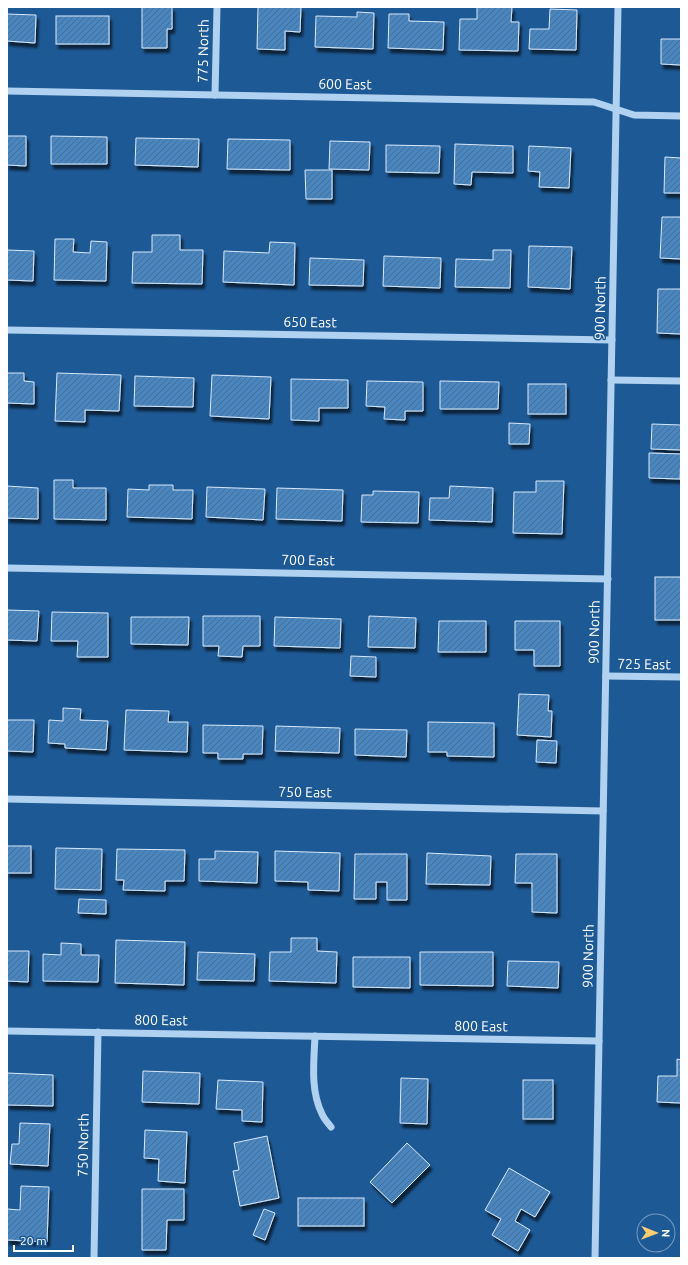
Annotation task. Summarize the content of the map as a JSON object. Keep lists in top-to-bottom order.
{
  "streets": {
    "street": [
      "775 North",
      "600 East",
      "900 North",
      "650 East",
      "700 East",
      "725 East",
      "750 East",
      "800 East",
      "750 North"
    ]
  },
  "crossings": [
    ["775 North", "600 East"],
    ["600 East", "900 North"],
    ["900 North", "650 East"],
    ["900 North", "700 East"],
    ["900 North", "725 East"],
    ["900 North", "750 East"],
    ["900 North", "800 East"],
    ["800 East", "750 North"]
  ],
  "scale_bar": "20 m",
  "north": "right"
}
